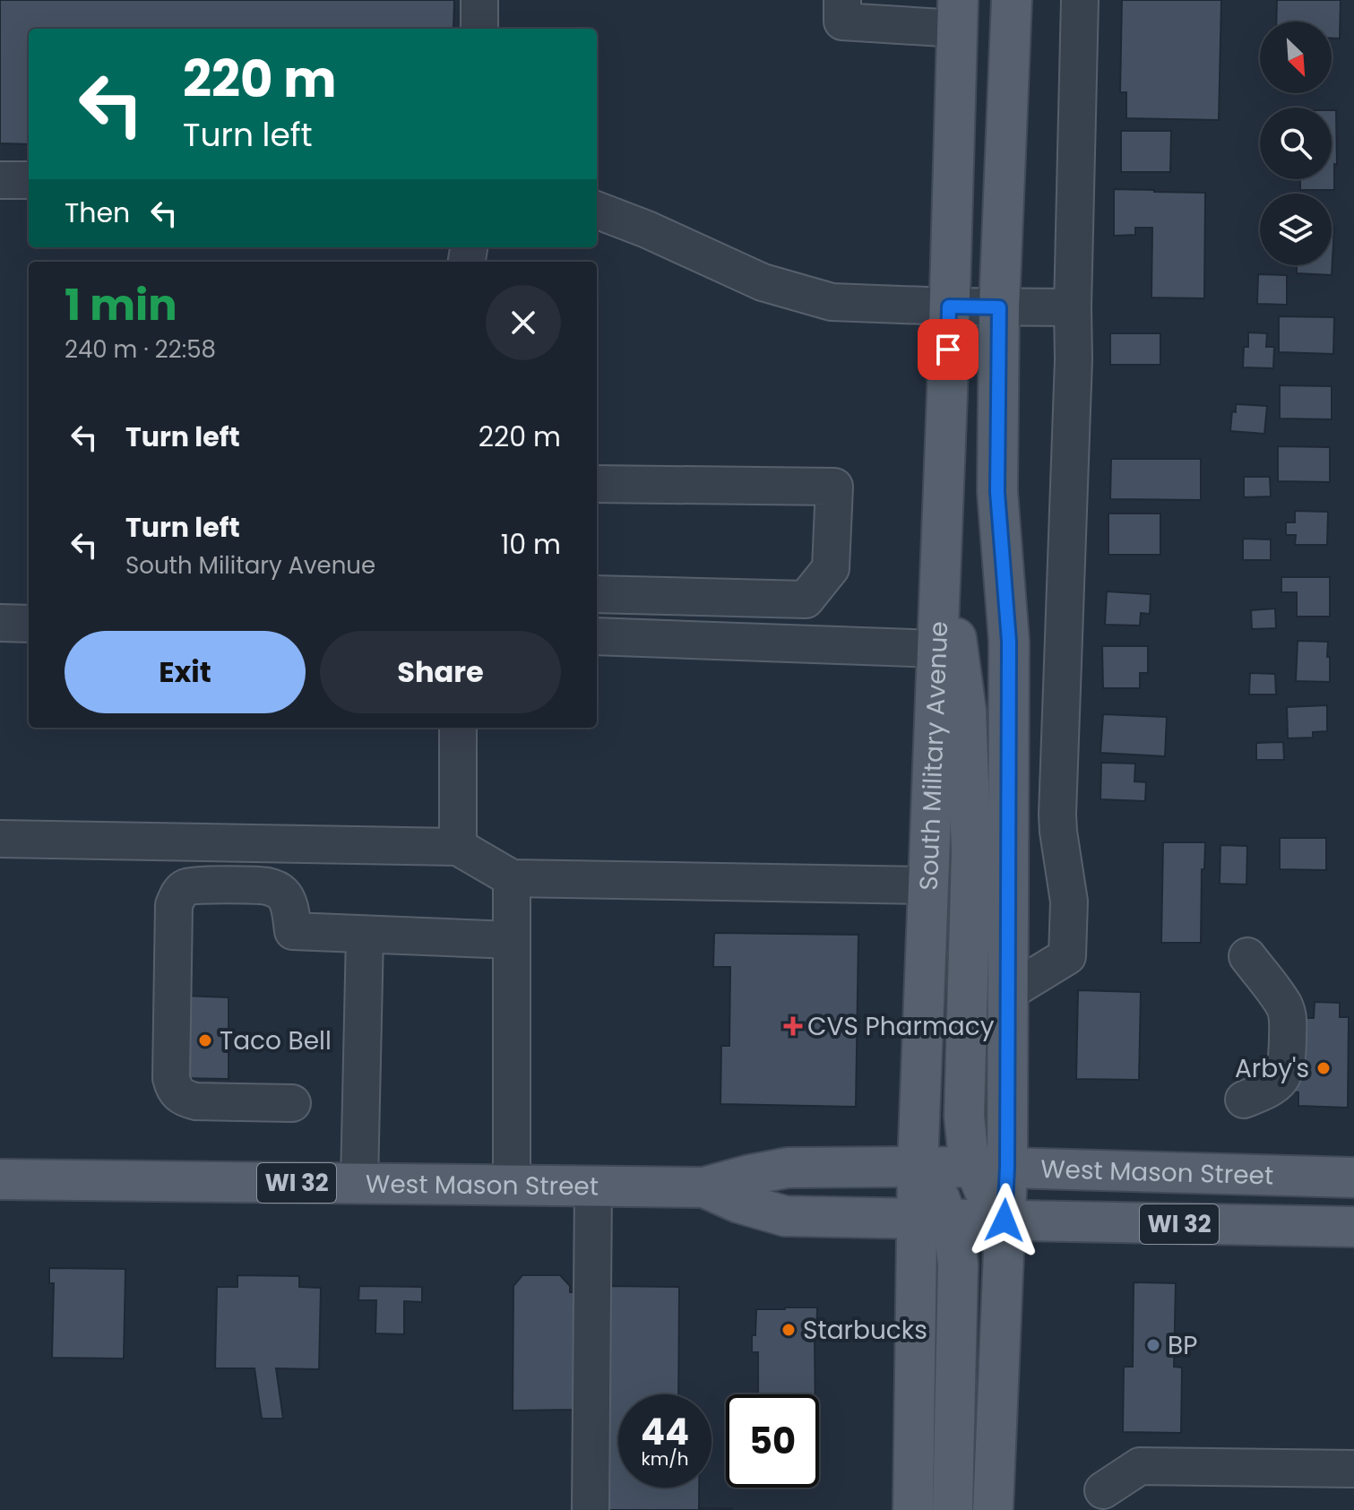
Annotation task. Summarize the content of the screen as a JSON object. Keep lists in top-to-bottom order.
{
  "streets": {
    "main road": ["South Military Avenue", "West Mason Street", "WI 32"]
  },
  "crossings": [
    ["South Military Avenue", "West Mason Street"]
  ],
  "places": {
    "health": ["CVS Pharmacy"],
    "other": [
      "Taco Bell",
      "Arby's",
      "Starbucks",
      "BP"
    ]
  },
  "north": "bottom right",
  "page": {
    "turn": ["220 m", "Turn left"],
    "then": "Then",
    "heading": ["1 min", "240 m · 22:58"],
    "list": [
      {
        "name": "Turn left",
        "value": "220 m"
      },
      {
        "name": "Turn left",
        "note": "South Military Avenue",
        "value": "10 m"
      }
    ],
    "buttons": ["Exit", "Share"],
    "speed": "44 km/h",
    "limit": "50"
  }
}
